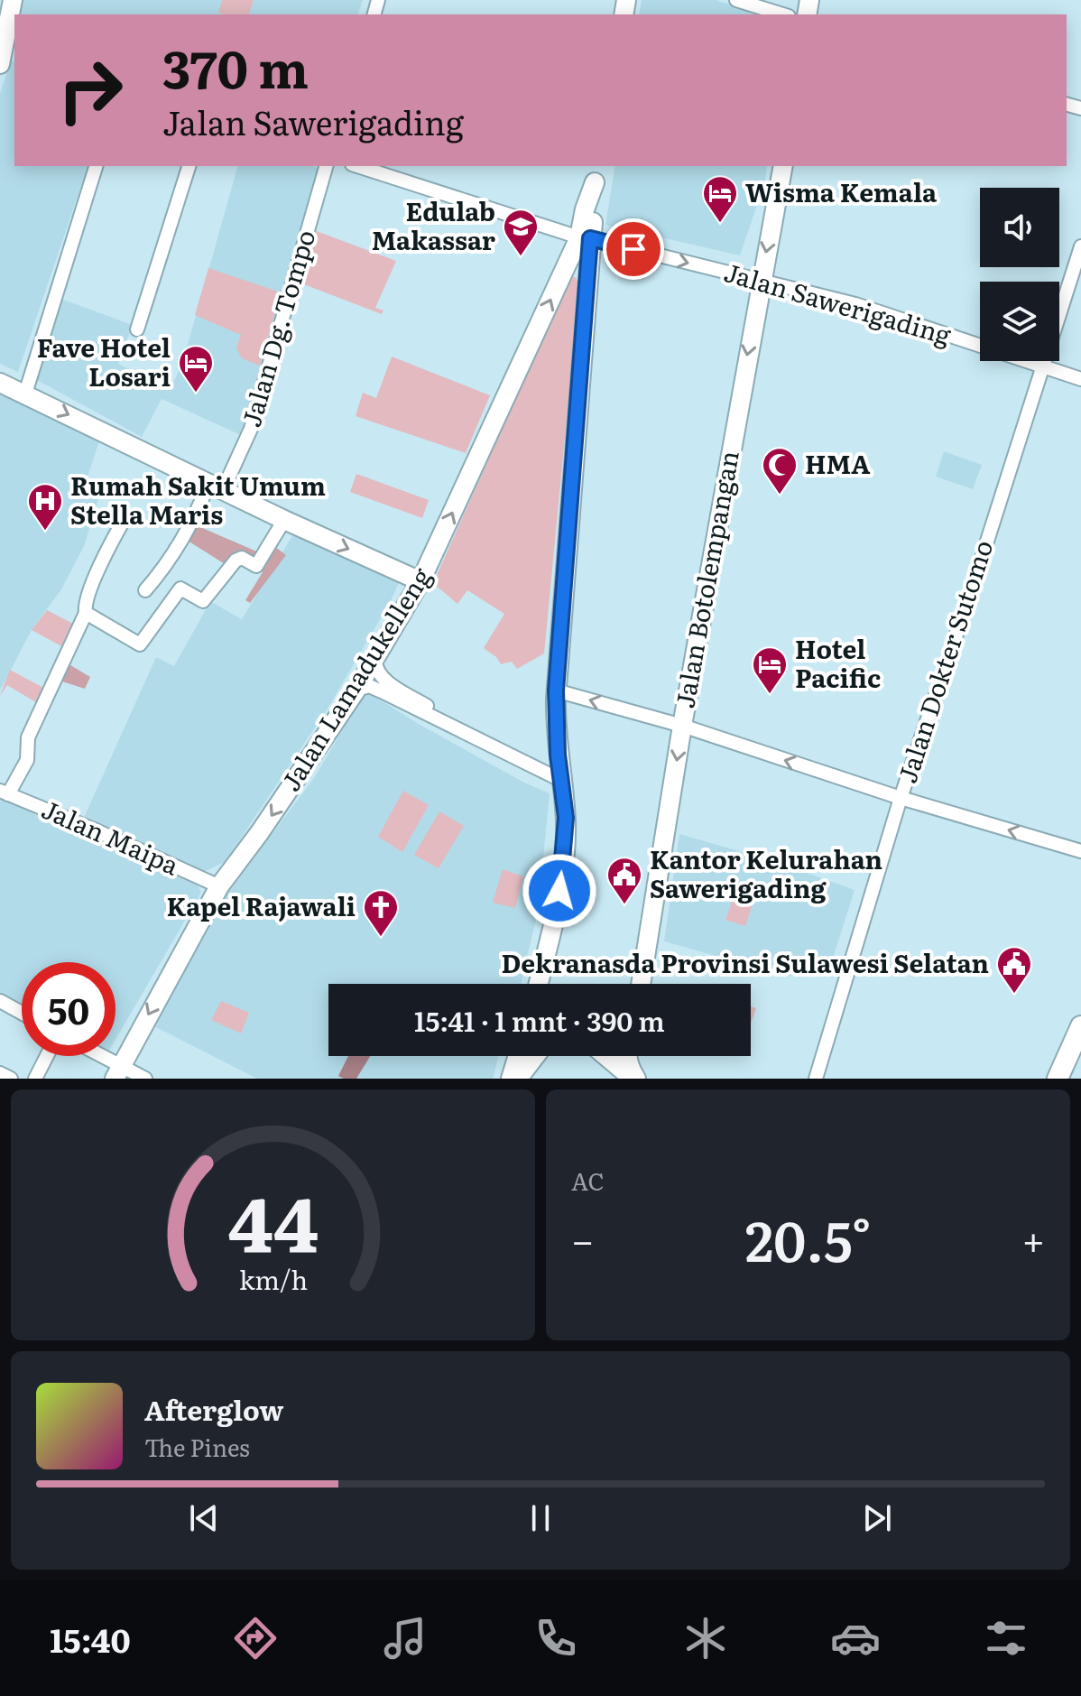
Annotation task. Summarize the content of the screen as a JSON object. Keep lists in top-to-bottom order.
{
  "streets": {
    "street": [
      "Jalan Sawerigading",
      "Jalan Dg. Tompo",
      "Jalan Botolempangan",
      "Jalan Dokter Sutomo",
      "Jalan Lamadukelleng",
      "Jalan Maipa"
    ]
  },
  "crossings": [
    ["Jalan Sawerigading", "Jalan Botolempangan"],
    ["Jalan Sawerigading", "Jalan Dokter Sutomo"],
    ["Jalan Sawerigading", "Jalan Lamadukelleng"],
    ["Jalan Lamadukelleng", "Jalan Maipa"]
  ],
  "places": {
    "hotel": ["Wisma Kemala", "Fave Hotel Losari", "Hotel Pacific"],
    "school or university": ["Edulab Makassar"],
    "mosque": ["HMA"],
    "hospital": ["Rumah Sakit Umum Stella Maris"],
    "public building": ["Kantor Kelurahan Sawerigading", "Dekranasda Provinsi Sulawesi Selatan"],
    "church": ["Kapel Rajawali"]
  },
  "page": {
    "turn": ["370 m", "Jalan Sawerigading"],
    "limit": "50",
    "trip": "15:41 · 1 mnt · 390 m",
    "tile": "AC",
    "heat": ["−", "20.5°", "+"],
    "song": ["Afterglow", "The Pines"],
    "tabs": "15:40",
    "gauge": ["44", "km/h"]
  }
}
